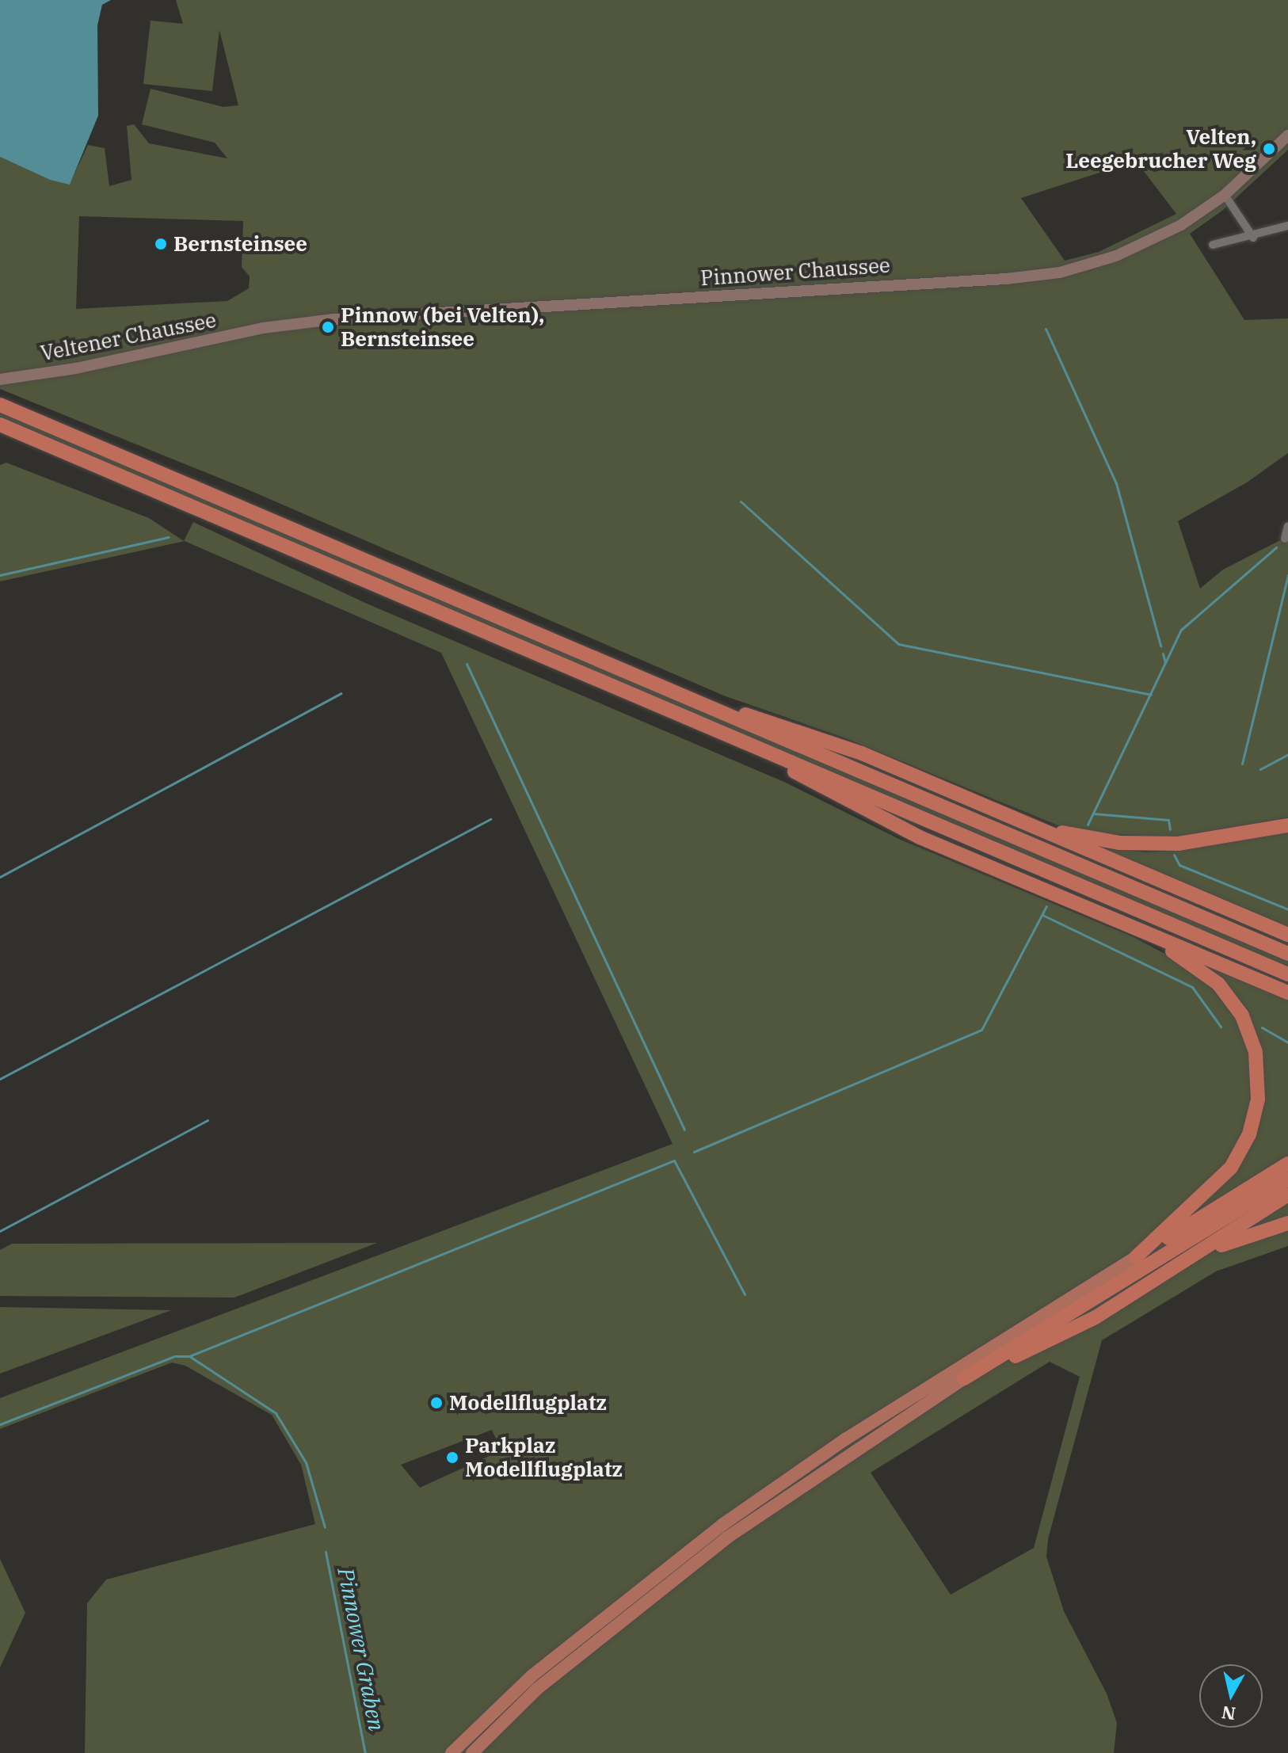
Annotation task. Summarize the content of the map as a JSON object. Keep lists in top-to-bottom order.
{
  "streets": {
    "main road": ["Pinnower Chaussee", "Veltener Chaussee"]
  },
  "crossings": [
    ["Pinnower Chaussee", "Veltener Chaussee"]
  ],
  "water": ["Pinnower Graben"],
  "places": [
    "Velten, Leegebrucher Weg",
    "Bernsteinsee",
    "Pinnow (bei Velten), Bernsteinsee",
    "Modellflugplatz",
    "Parkplaz Modellflugplatz"
  ],
  "north": "bottom"
}
